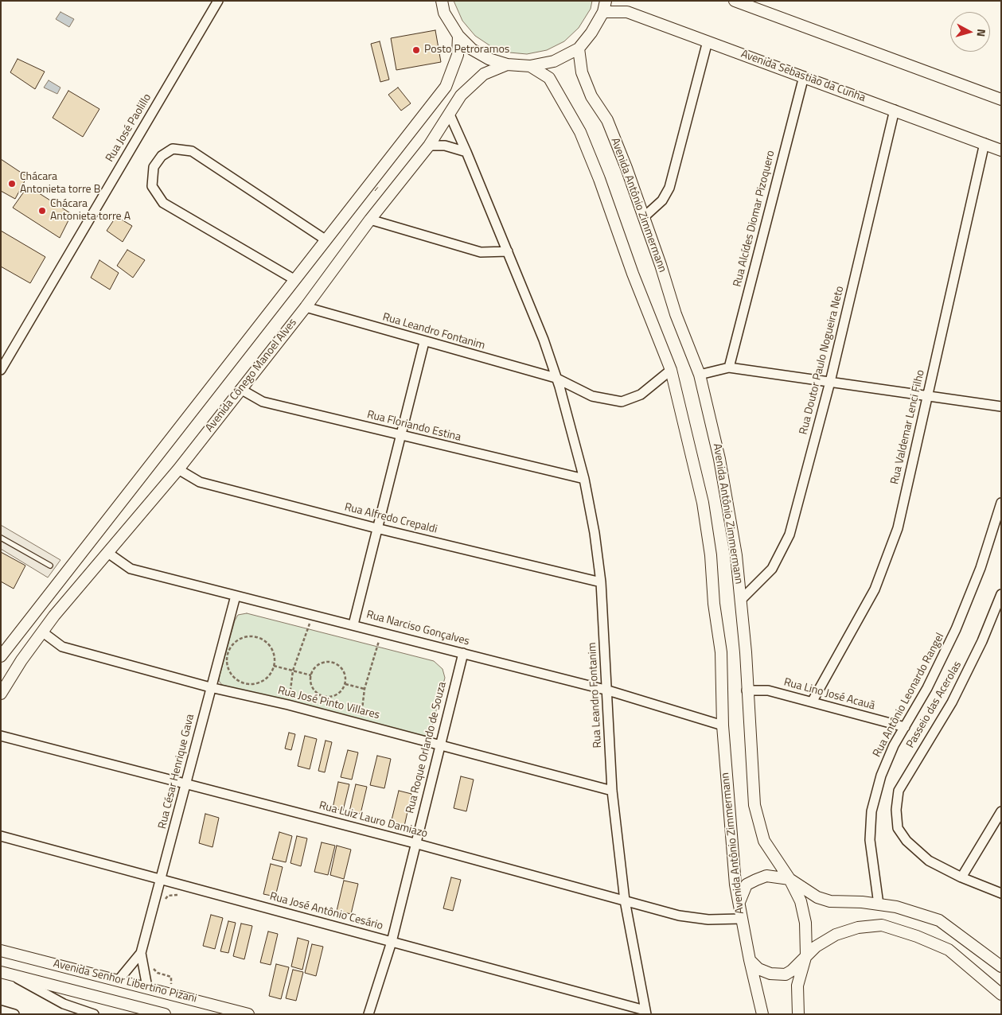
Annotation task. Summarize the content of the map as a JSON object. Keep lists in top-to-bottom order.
{
  "streets": {
    "street": [
      "Avenida Sebastião da Cunha",
      "Rua José Paolillo",
      "Avenida Antônio Zimmermann",
      "Rua Alcídes Diomar Pizoquero",
      "Rua Leandro Fontanim",
      "Rua Doutor Paulo Nogueira Neto",
      "Avenida Cônego Manoel Alves",
      "Rua Floriando Estina",
      "Rua Valdemar Lenci Filho",
      "Rua Alfredo Crepaldi",
      "Rua Narciso Gonçalves",
      "Rua Lino José Acauã",
      "Rua Antônio Leonardo Rangel",
      "Rua José Pinto Villares",
      "Passeio das Acerolas",
      "Rua Roque Orlando de Souza",
      "Rua César Henrique Gava",
      "Rua Luiz Lauro Damiazo",
      "Rua José Antônio Cesário",
      "Avenida Senhor Libertino Pizani"
    ]
  },
  "crossings": [
    ["Avenida Sebastião da Cunha", "Rua Alcídes Diomar Pizoquero"],
    ["Avenida Sebastião da Cunha", "Rua Doutor Paulo Nogueira Neto"],
    ["Avenida Sebastião da Cunha", "Rua Valdemar Lenci Filho"],
    ["Avenida Antônio Zimmermann", "Rua Leandro Fontanim"],
    ["Avenida Antônio Zimmermann", "Rua Doutor Paulo Nogueira Neto"],
    ["Avenida Antônio Zimmermann", "Rua Narciso Gonçalves"],
    ["Avenida Antônio Zimmermann", "Rua Lino José Acauã"],
    ["Avenida Antônio Zimmermann", "Rua Luiz Lauro Damiazo"],
    ["Rua Leandro Fontanim", "Avenida Cônego Manoel Alves"],
    ["Rua Leandro Fontanim", "Rua Floriando Estina"],
    ["Rua Leandro Fontanim", "Rua Alfredo Crepaldi"],
    ["Rua Leandro Fontanim", "Rua Narciso Gonçalves"],
    ["Rua Leandro Fontanim", "Rua José Pinto Villares"],
    ["Rua Leandro Fontanim", "Rua Luiz Lauro Damiazo"],
    ["Rua Leandro Fontanim", "Rua José Antônio Cesário"],
    ["Avenida Cônego Manoel Alves", "Rua Floriando Estina"],
    ["Avenida Cônego Manoel Alves", "Rua Alfredo Crepaldi"],
    ["Avenida Cônego Manoel Alves", "Rua Narciso Gonçalves"],
    ["Avenida Cônego Manoel Alves", "Rua José Pinto Villares"],
    ["Rua Valdemar Lenci Filho", "Rua Lino José Acauã"],
    ["Rua Narciso Gonçalves", "Rua Roque Orlando de Souza"],
    ["Rua Narciso Gonçalves", "Rua César Henrique Gava"],
    ["Rua Lino José Acauã", "Rua Antônio Leonardo Rangel"],
    ["Rua José Pinto Villares", "Rua Roque Orlando de Souza"],
    ["Rua José Pinto Villares", "Rua César Henrique Gava"],
    ["Rua Roque Orlando de Souza", "Rua Luiz Lauro Damiazo"],
    ["Rua Roque Orlando de Souza", "Rua José Antônio Cesário"],
    ["Rua César Henrique Gava", "Rua Luiz Lauro Damiazo"],
    ["Rua César Henrique Gava", "Rua José Antônio Cesário"],
    ["Rua César Henrique Gava", "Avenida Senhor Libertino Pizani"]
  ],
  "places": ["Posto Petroramos", "Chácara Antonieta torre B", "Chácara Antonieta torre A"],
  "north": "right"
}
